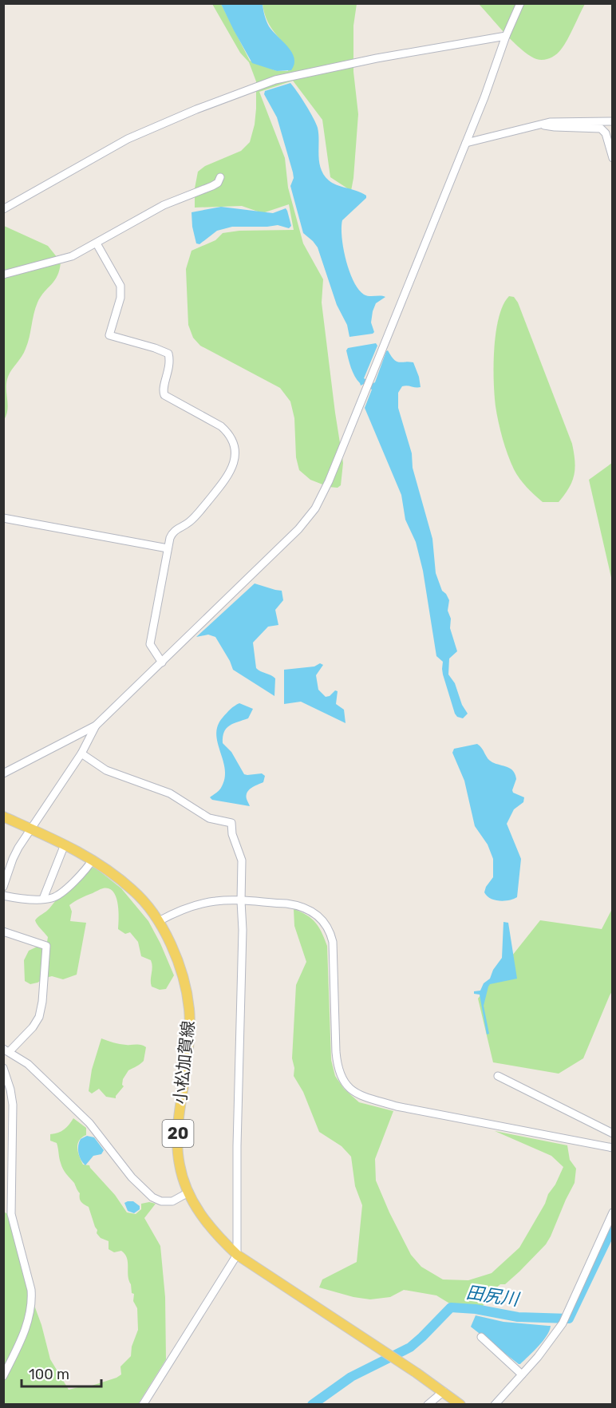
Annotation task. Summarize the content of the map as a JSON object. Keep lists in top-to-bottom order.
{
  "streets": {
    "main road": ["小松加賀線", "20"]
  },
  "water": ["田尻川"],
  "scale_bar": "100 m"
}
